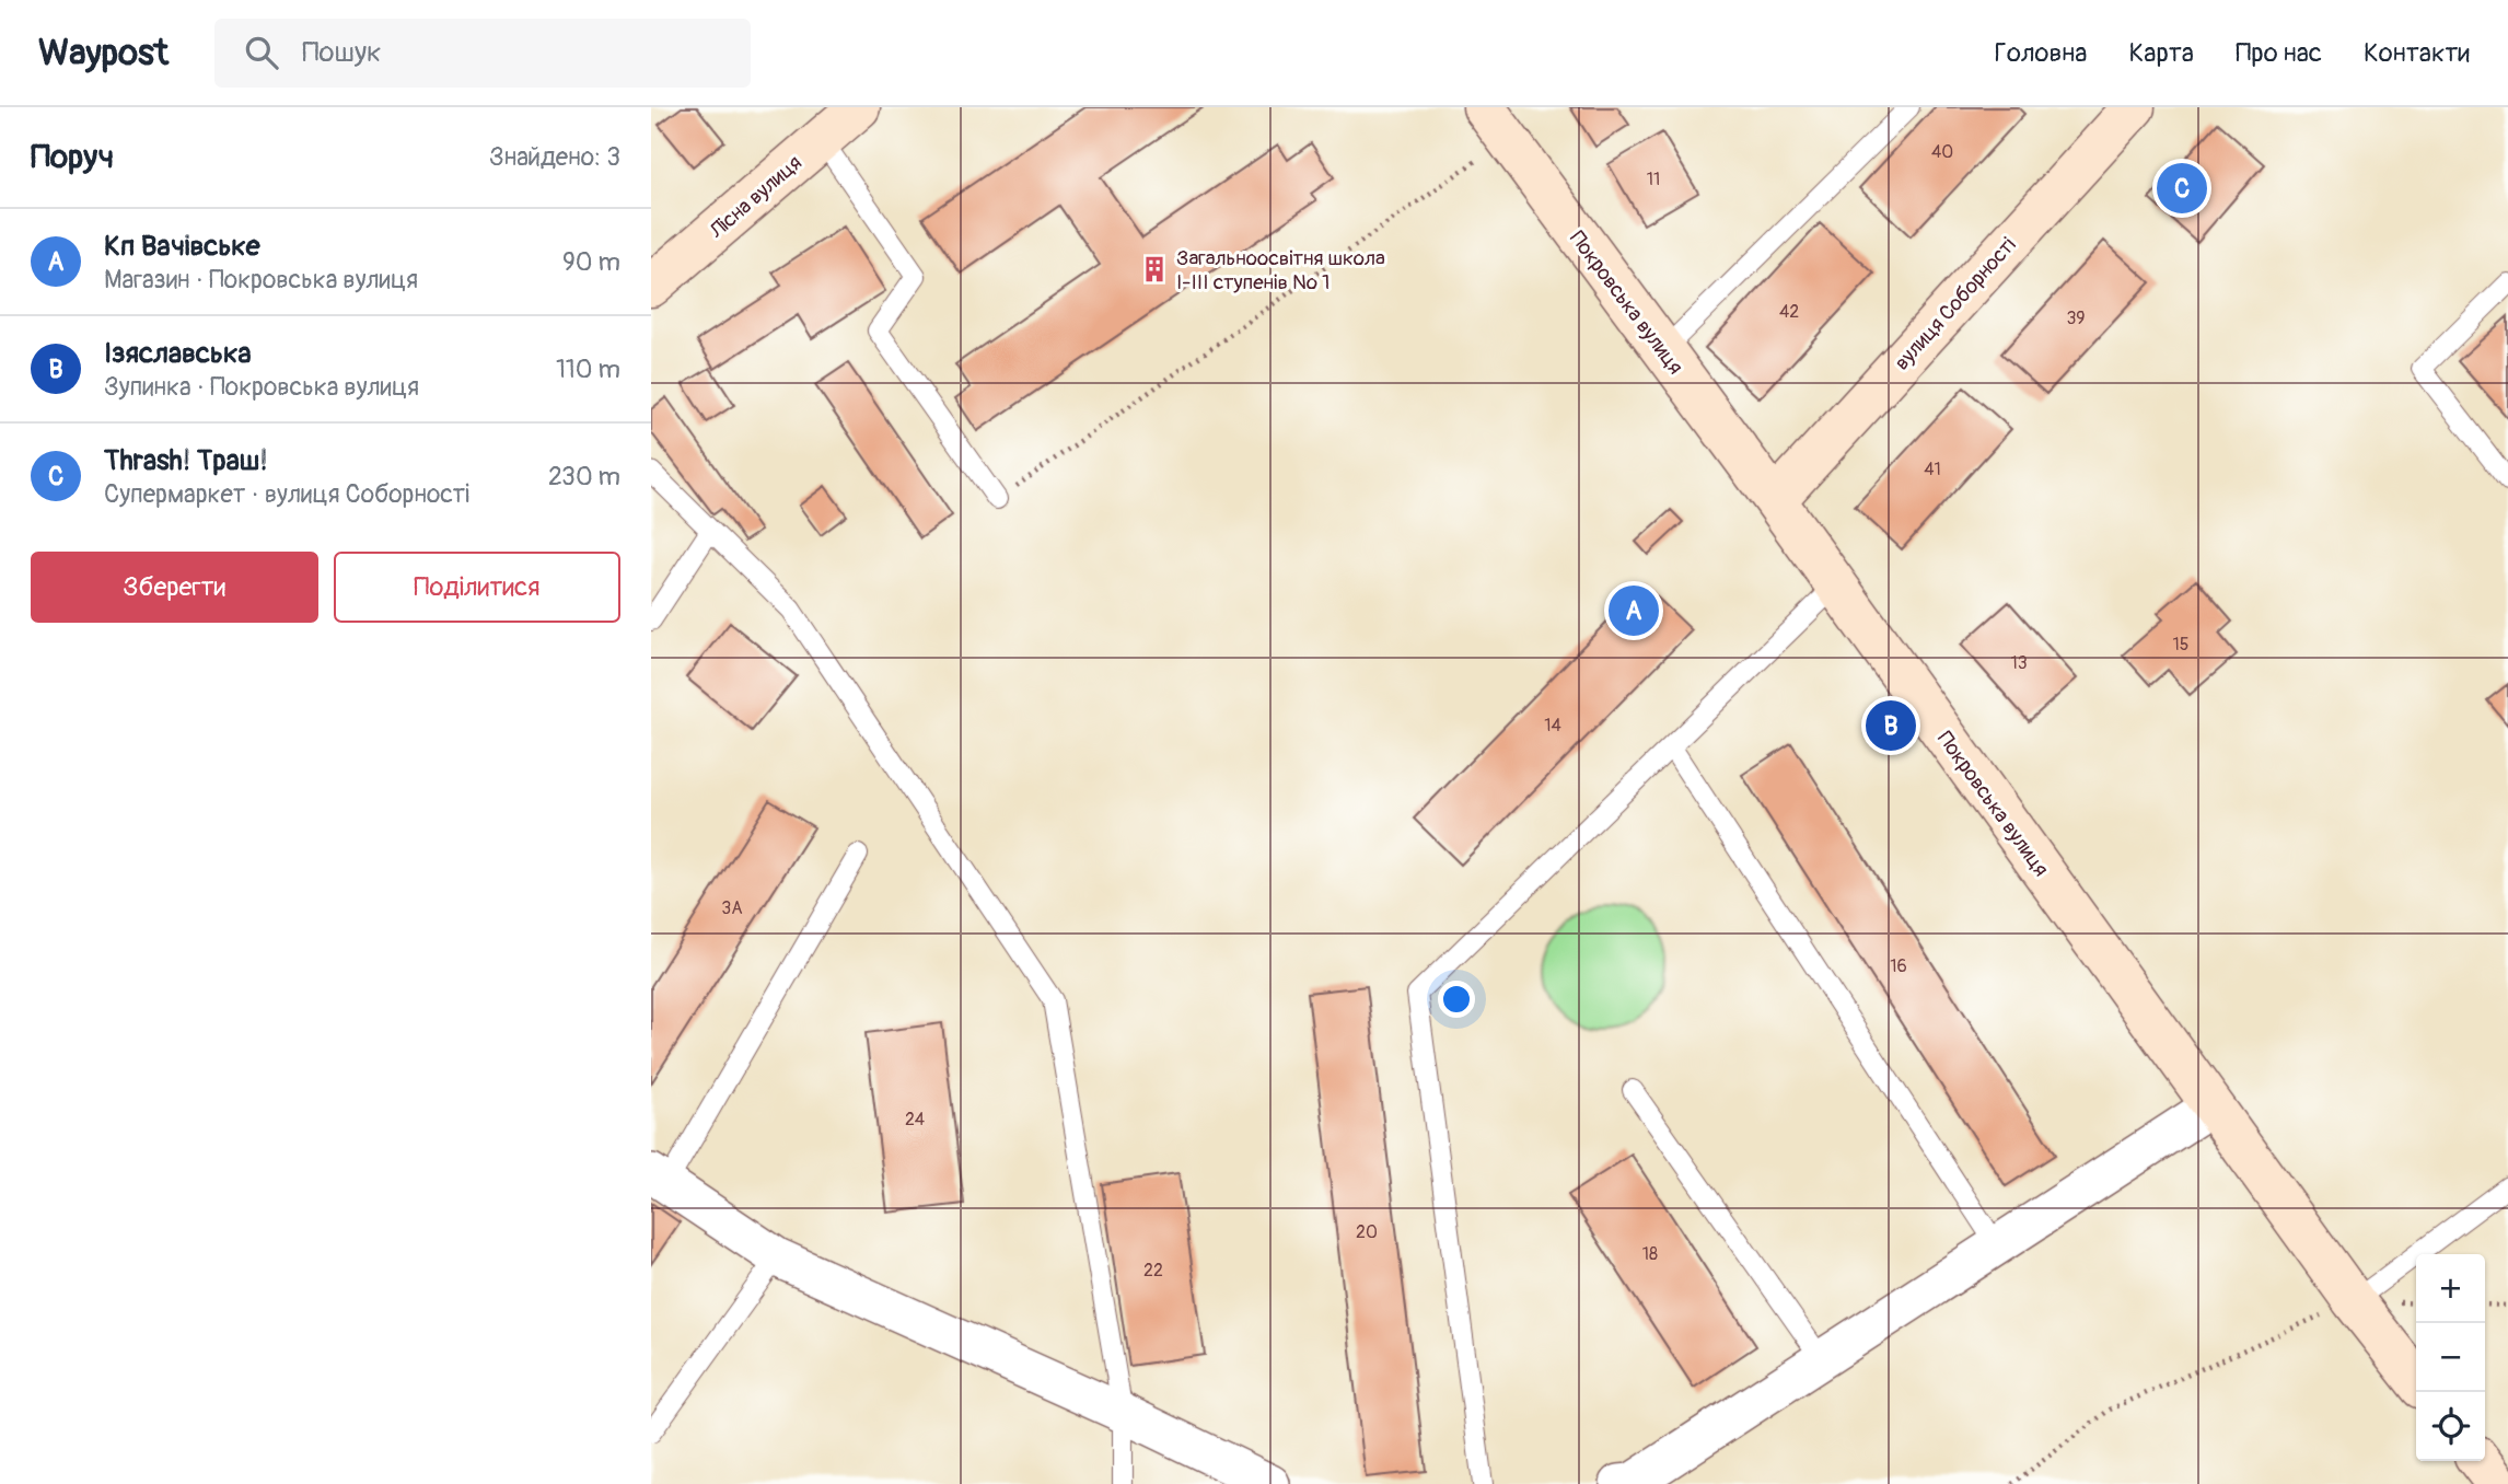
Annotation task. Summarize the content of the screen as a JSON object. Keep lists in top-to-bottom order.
{
  "streets": {
    "main road": ["Лісна вулиця", "Покровська вулиця", "вулиця Соборності"]
  },
  "crossings": [
    ["Покровська вулиця", "вулиця Соборності"]
  ],
  "places": {
    "building": ["Загальноосвітня школа І-ІІІ ступенів № 1"]
  },
  "house_numbers": [
    "40",
    "11",
    "42",
    "39",
    "41",
    "15",
    "13",
    "14",
    "3А",
    "16",
    "24",
    "20",
    "18",
    "22"
  ],
  "page": {
    "header": "Waypost",
    "search": "Пошук",
    "nav": [
      "Головна",
      "Карта",
      "Про нас",
      "Контакти"
    ],
    "heading": ["Поруч", "Знайдено: 3"],
    "pins": ["C", "A", "B"],
    "list": [
      {
        "mark": "A",
        "name": "Кп Вачівське",
        "note": "Магазин · Покровська вулиця",
        "value": "90 m"
      },
      {
        "mark": "B",
        "name": "Ізяславська",
        "note": "Зупинка · Покровська вулиця",
        "value": "110 m"
      },
      {
        "mark": "C",
        "name": "Thrash! Траш!",
        "note": "Супермаркет · вулиця Соборності",
        "value": "230 m"
      }
    ],
    "buttons": ["Зберегти", "Поділитися"],
    "map_buttons": ["+", "−"]
  }
}
